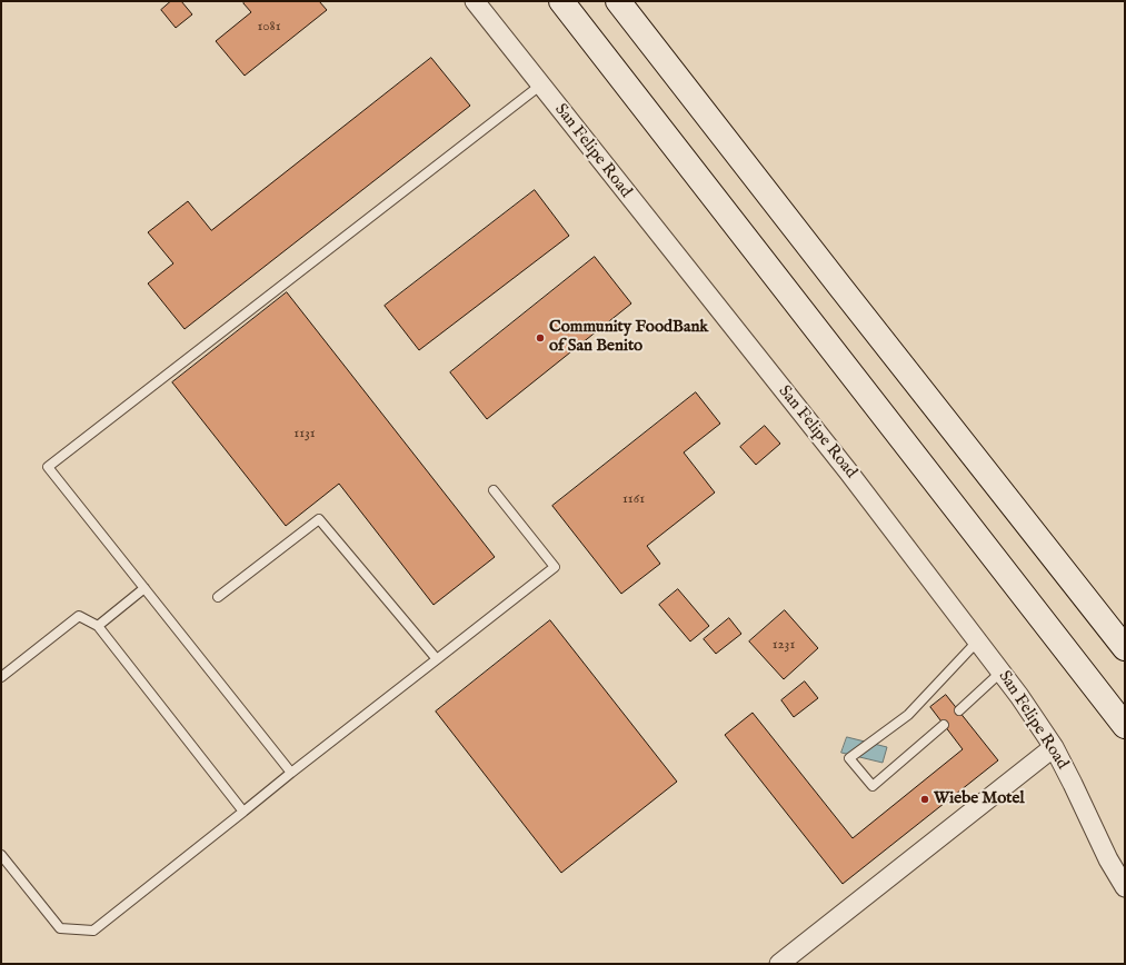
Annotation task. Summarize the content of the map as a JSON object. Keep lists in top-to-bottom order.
{
  "streets": {
    "street": ["San Felipe Road"]
  },
  "places": ["Community FoodBank of San Benito", "Wiebe Motel"],
  "house_numbers": [
    "1081",
    "1131",
    "1161",
    "1231"
  ]
}
